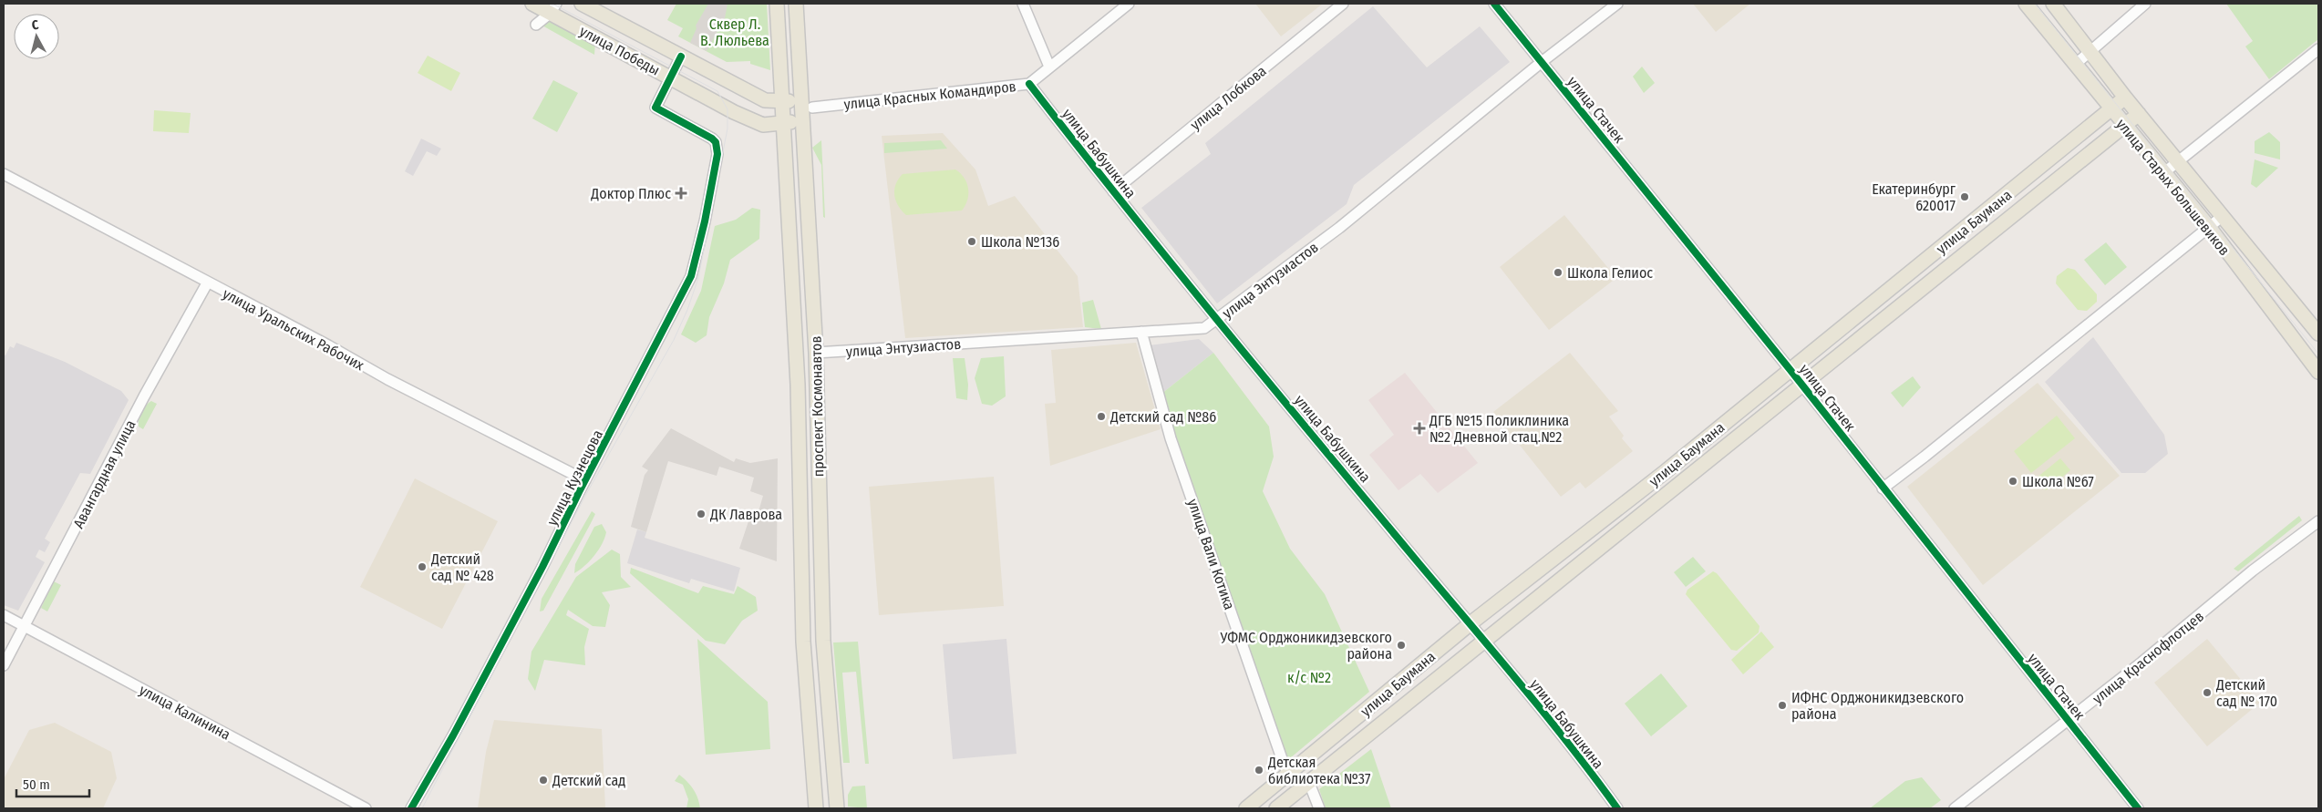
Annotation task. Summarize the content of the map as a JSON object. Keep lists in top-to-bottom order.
{
  "streets": {
    "main road": [
      "улица Победы",
      "улица Старых Большевиков",
      "улица Баумана",
      "проспект Космонавтов"
    ],
    "street": [
      "улица Красных Командиров",
      "улица Лобкова",
      "улица Стачек",
      "улица Бабушкина",
      "улица Энтузиастов",
      "улица Уральских Рабочих",
      "Авангардная улица",
      "улица Кузнецова",
      "улица Вали Котика",
      "улица Краснофлотцев",
      "улица Калинина"
    ]
  },
  "crossings": [
    ["улица Победы", "улица Красных Командиров"],
    ["улица Победы", "проспект Космонавтов"],
    ["улица Победы", "улица Кузнецова"],
    ["улица Красных Командиров", "улица Бабушкина"],
    ["улица Красных Командиров", "проспект Космонавтов"],
    ["улица Лобкова", "улица Бабушкина"],
    ["улица Стачек", "улица Баумана"],
    ["улица Стачек", "улица Энтузиастов"],
    ["улица Стачек", "улица Краснофлотцев"],
    ["улица Бабушкина", "улица Баумана"],
    ["улица Бабушкина", "улица Энтузиастов"],
    ["улица Старых Большевиков", "улица Баумана"],
    ["улица Баумана", "улица Вали Котика"],
    ["улица Энтузиастов", "проспект Космонавтов"],
    ["улица Энтузиастов", "улица Вали Котика"],
    ["улица Уральских Рабочих", "Авангардная улица"],
    ["улица Уральских Рабочих", "улица Кузнецова"],
    ["Авангардная улица", "улица Калинина"]
  ],
  "parks": ["Сквер Л. В. Люльева", "к/с №2"],
  "places": {
    "health": ["Доктор Плюс", "ДГБ №15 Поликлиника №2 Дневной стац.№2"],
    "other": [
      "Екатеринбург 620017",
      "Школа №136",
      "Школа Гелиос",
      "Детский сад №86",
      "Школа №67",
      "ДК Лаврова",
      "Детский сад № 428",
      "УФМС Орджоникидзевского района",
      "Детский сад № 170",
      "ИФНС Орджоникидзевского района",
      "Детская библиотека №37",
      "Детский сад"
    ]
  },
  "scale_bar": "50 m",
  "north": "top"
}
